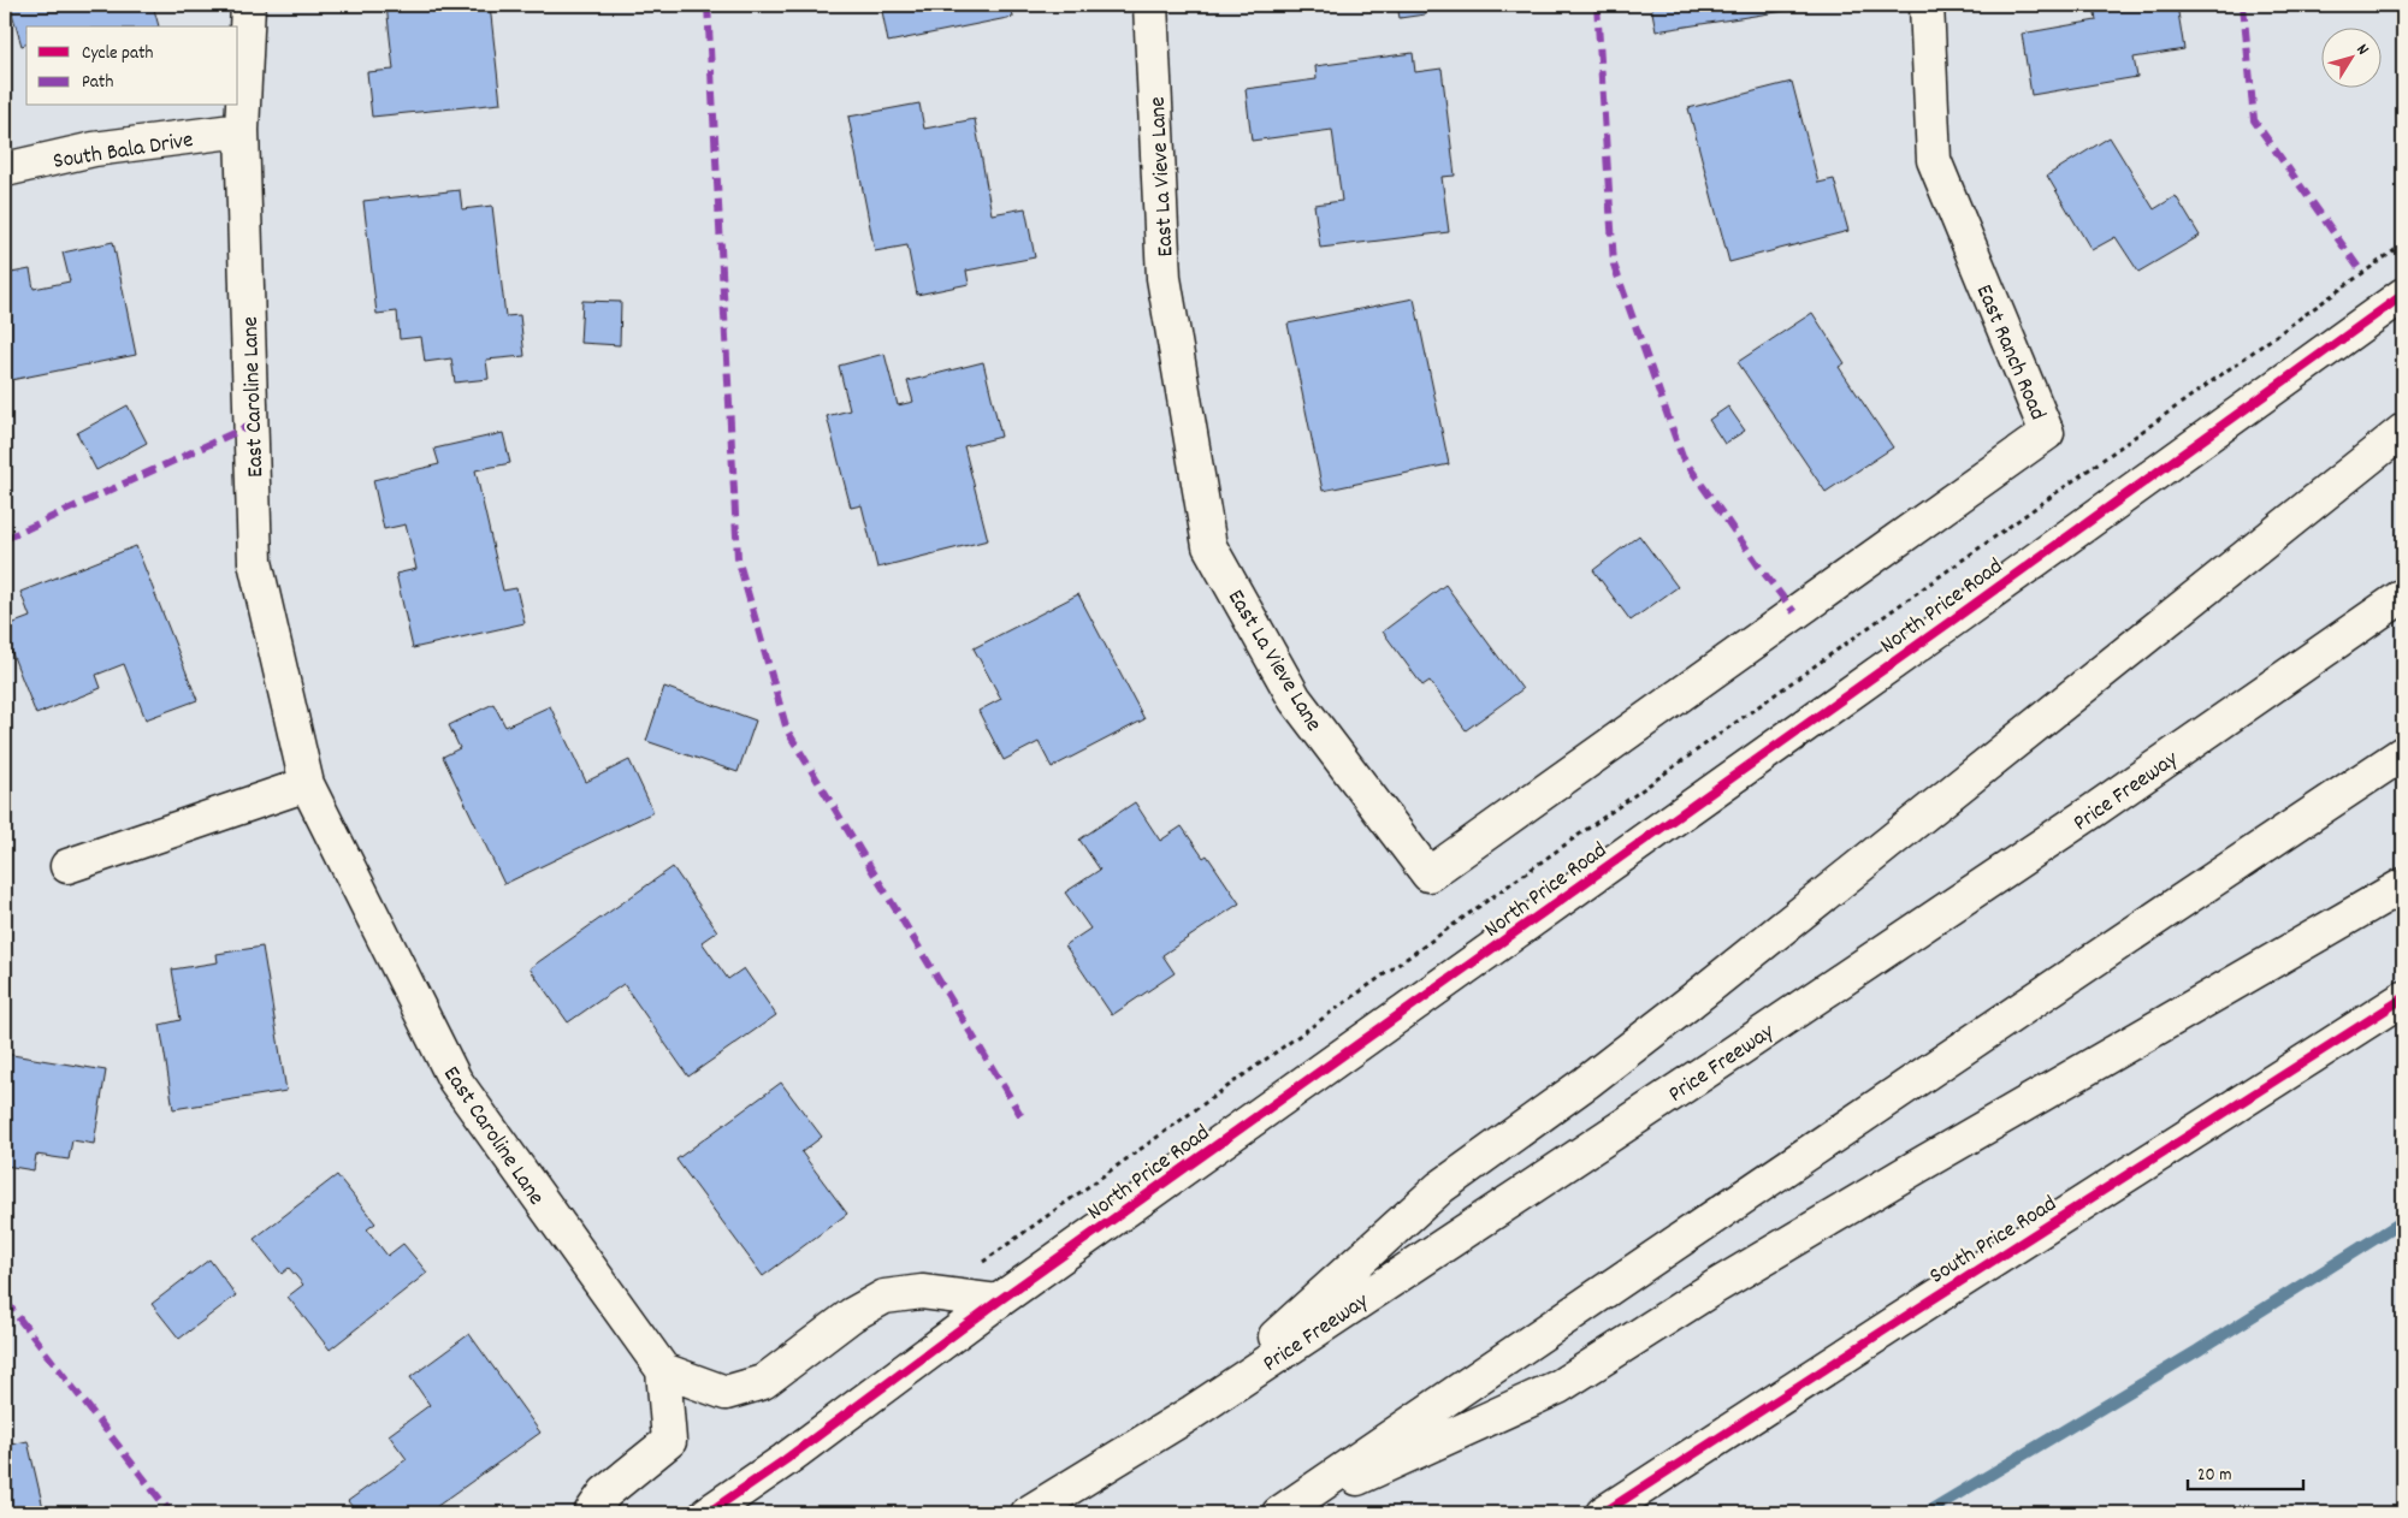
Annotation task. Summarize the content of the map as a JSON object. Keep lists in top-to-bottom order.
{
  "streets": {
    "main road": [
      "South Bala Drive",
      "East La Vieve Lane",
      "East Ranch Road",
      "East Caroline Lane",
      "North Price Road",
      "Price Freeway",
      "South Price Road"
    ]
  },
  "crossings": [
    ["South Bala Drive", "East Caroline Lane"],
    ["East La Vieve Lane", "East Ranch Road"]
  ],
  "legend": ["Cycle path", "Path"],
  "scale_bar": "20 m",
  "north": "top right"
}
